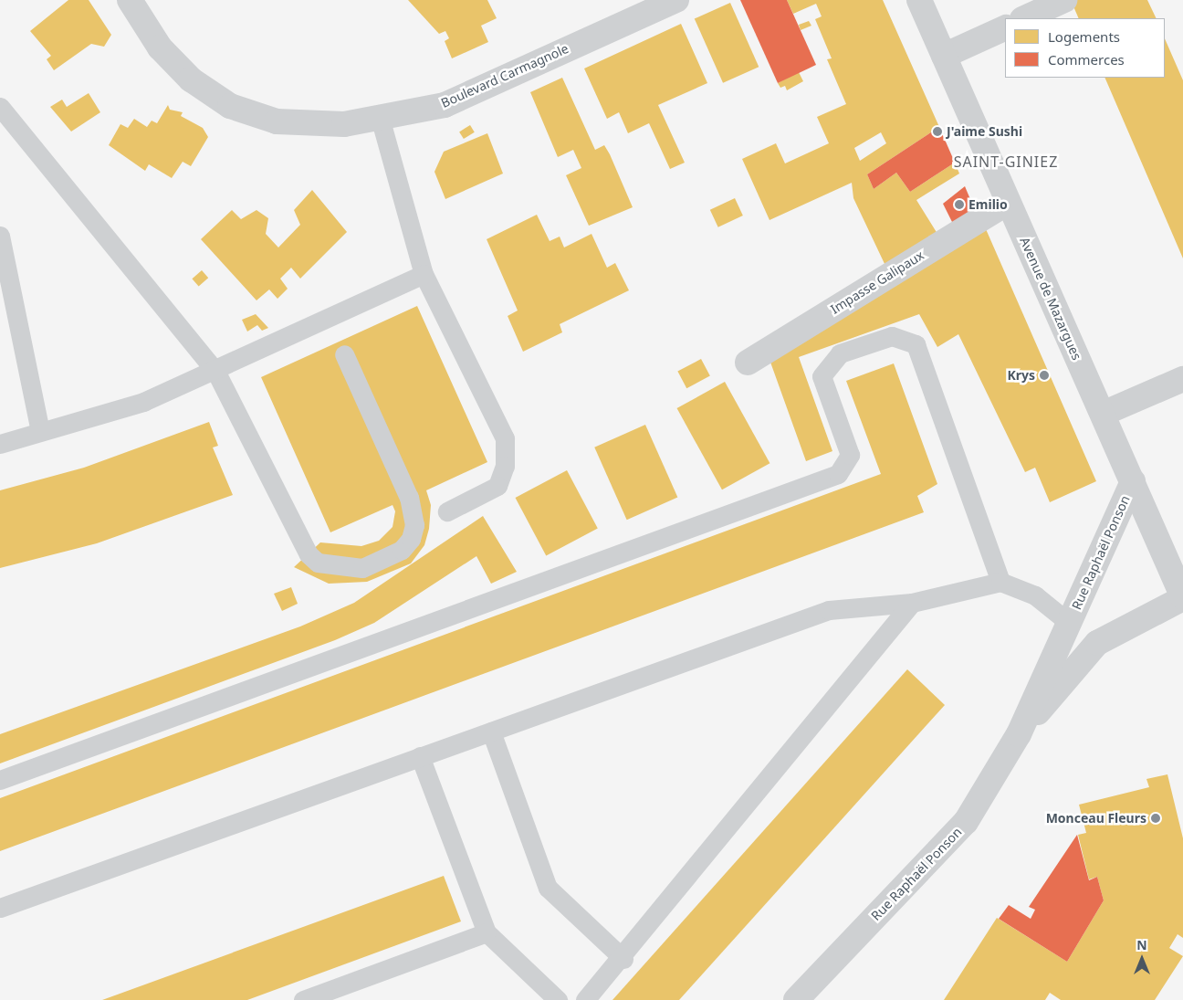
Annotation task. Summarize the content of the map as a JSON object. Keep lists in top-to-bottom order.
{
  "streets": {
    "street": [
      "Boulevard Carmagnole",
      "Impasse Galipaux",
      "Avenue de Mazargues",
      "Rue Raphaël Ponson"
    ]
  },
  "crossings": [
    ["Impasse Galipaux", "Avenue de Mazargues"],
    ["Avenue de Mazargues", "Rue Raphaël Ponson"]
  ],
  "districts": ["SAINT-GINIEZ"],
  "places": [
    "J'aime Sushi",
    "Emilio",
    "Krys",
    "Monceau Fleurs"
  ],
  "legend": ["Logements", "Commerces"],
  "north": "top"
}
